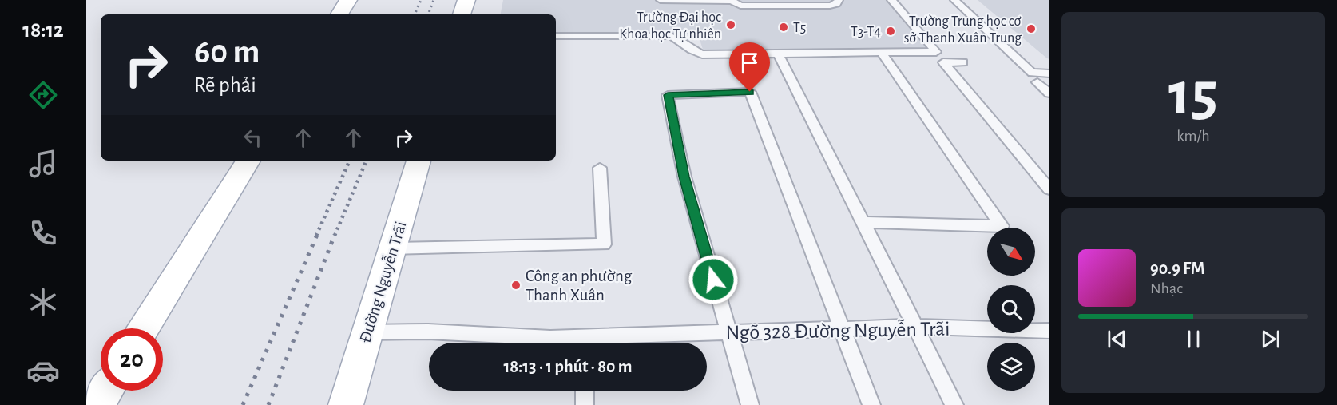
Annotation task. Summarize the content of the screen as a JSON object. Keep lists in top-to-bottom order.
{
  "streets": {
    "main road": ["Đường Nguyễn Trãi"],
    "lane": ["Ngõ 328 Đường Nguyễn Trãi"]
  },
  "crossings": [
    ["Đường Nguyễn Trãi", "Ngõ 328 Đường Nguyễn Trãi"]
  ],
  "places": [
    "Trường Đại học Khoa học Tự nhiên",
    "T5",
    "Trường Trung học cơ sở Thanh Xuân Trung",
    "T3-T4",
    "Công an phường Thanh Xuân"
  ],
  "north": "bottom right",
  "page": {
    "tabs": "18:12",
    "tile": ["15", "km/h"],
    "turn": ["60 m", "Rẽ phải"],
    "song": ["90.9 FM", "Nhạc"],
    "limit": "20",
    "trip": "18:13 · 1 phút · 80 m"
  }
}
